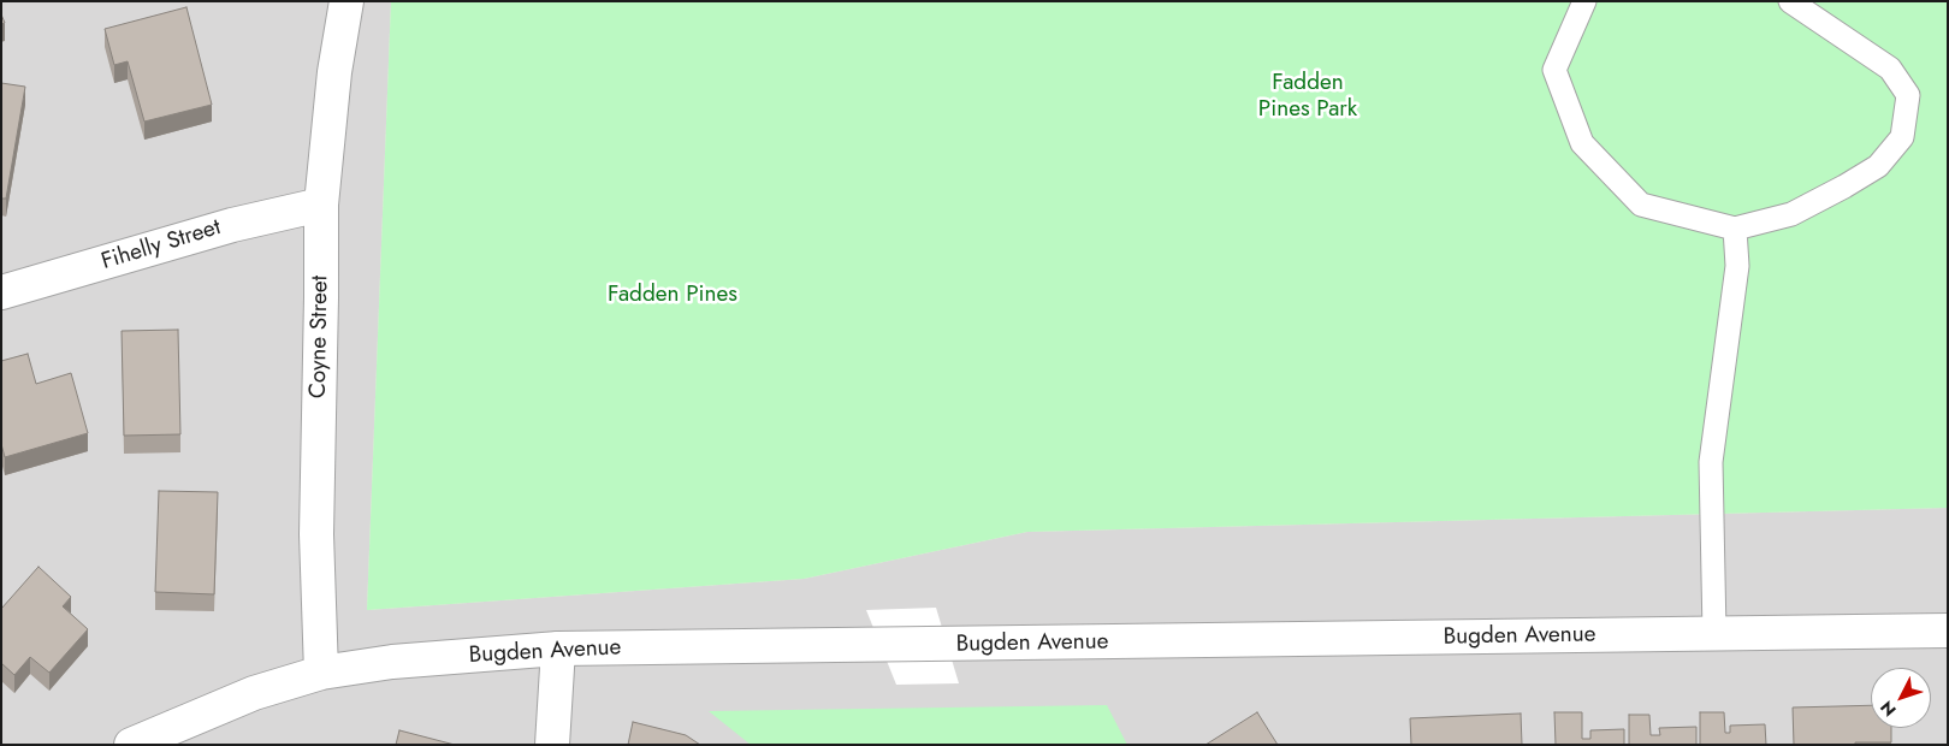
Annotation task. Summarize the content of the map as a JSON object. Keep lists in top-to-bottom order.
{
  "streets": {
    "street": ["Fihelly Street", "Coyne Street", "Bugden Avenue"]
  },
  "crossings": [
    ["Fihelly Street", "Coyne Street"],
    ["Coyne Street", "Bugden Avenue"]
  ],
  "parks": ["Fadden Pines Park", "Fadden Pines"],
  "north": "bottom left"
}
